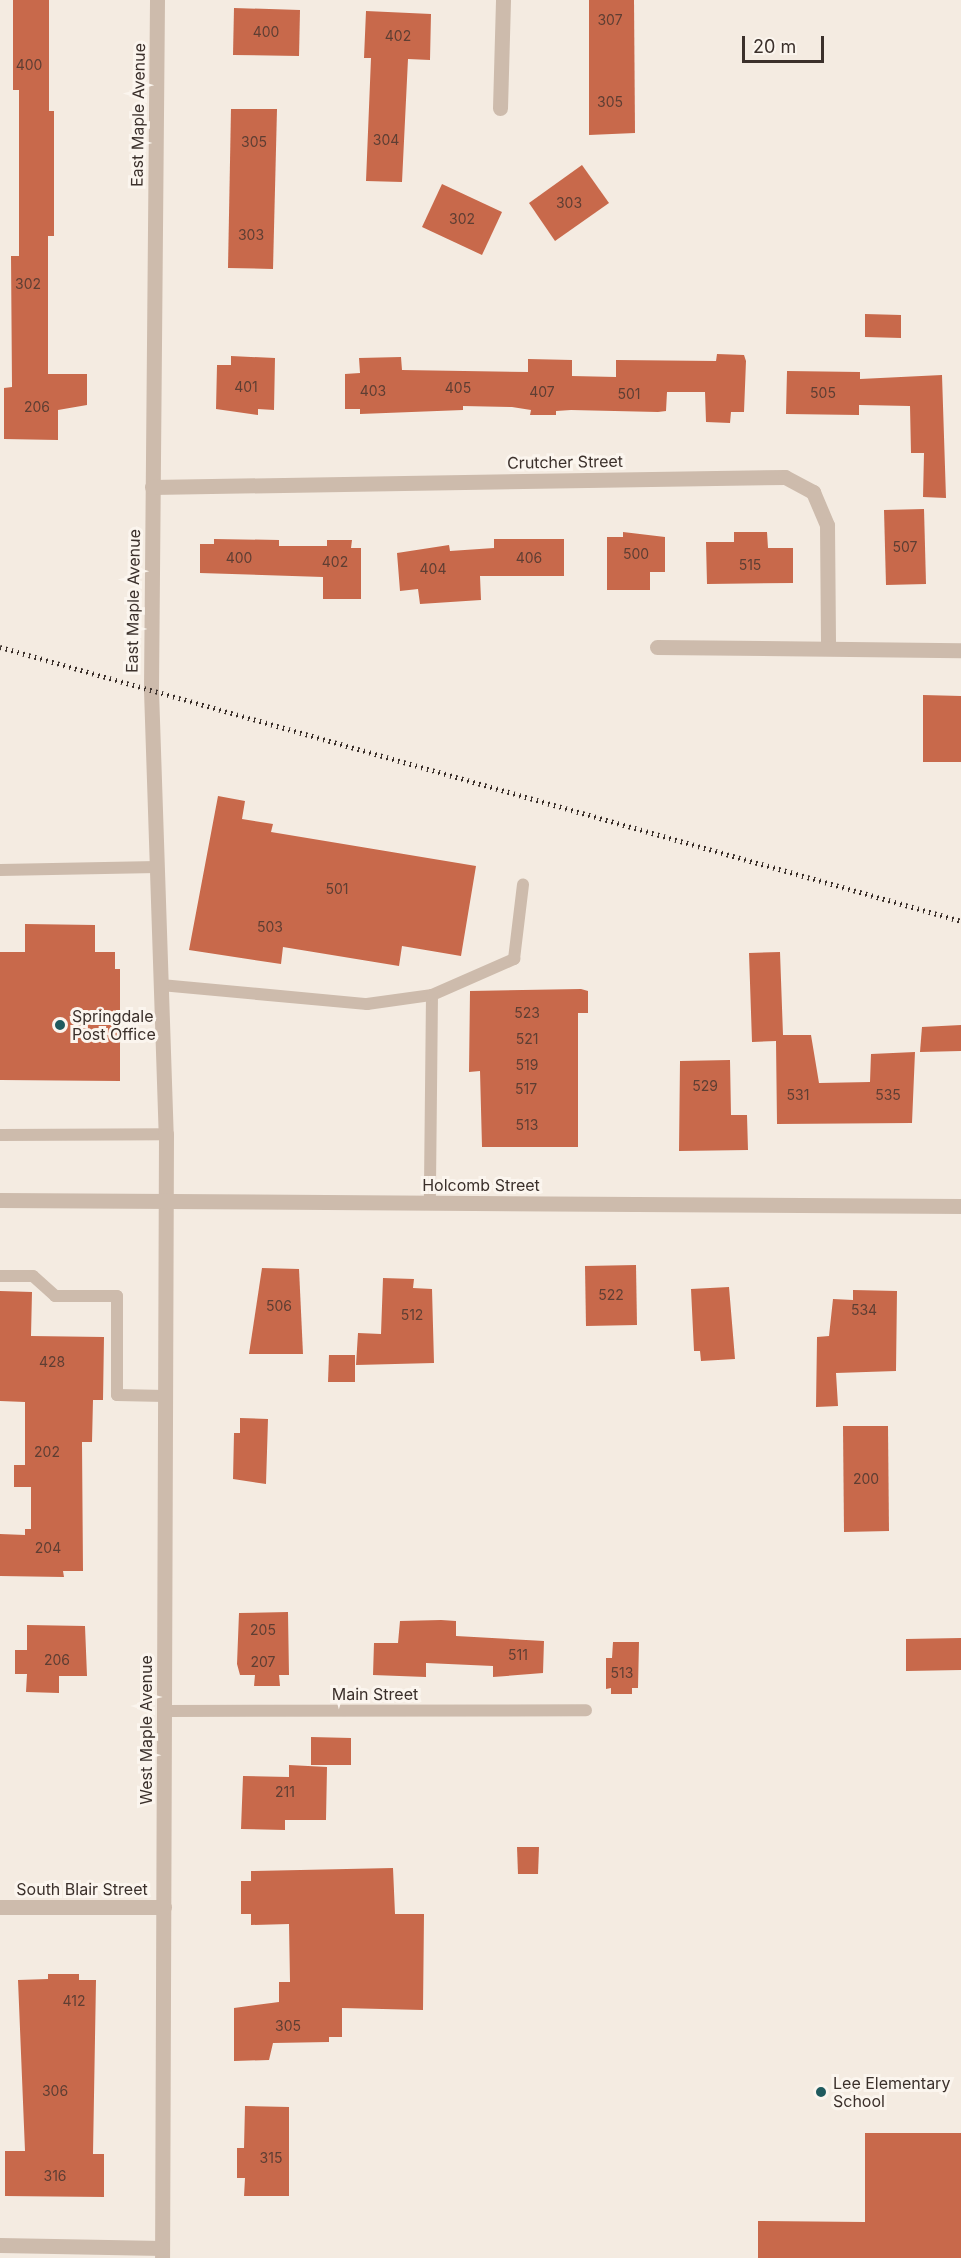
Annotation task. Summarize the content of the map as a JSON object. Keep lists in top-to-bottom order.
{
  "streets": {
    "street": [
      "East Maple Avenue",
      "Crutcher Street",
      "Holcomb Street",
      "West Maple Avenue",
      "South Blair Street"
    ],
    "lane": ["Main Street"]
  },
  "crossings": [
    ["East Maple Avenue", "Crutcher Street"],
    ["East Maple Avenue", "Holcomb Street"],
    ["East Maple Avenue", "West Maple Avenue"],
    ["Holcomb Street", "West Maple Avenue"],
    ["Main Street", "West Maple Avenue"],
    ["West Maple Avenue", "South Blair Street"]
  ],
  "places": ["Springdale Post Office", "Lee Elementary School"],
  "house_numbers": [
    "307",
    "400",
    "402",
    "400",
    "305",
    "304",
    "305",
    "303",
    "302",
    "303",
    "302",
    "401",
    "405",
    "403",
    "407",
    "505",
    "501",
    "206",
    "507",
    "500",
    "400",
    "406",
    "402",
    "515",
    "404",
    "501",
    "503",
    "523",
    "521",
    "519",
    "529",
    "517",
    "531",
    "535",
    "513",
    "522",
    "506",
    "534",
    "512",
    "428",
    "202",
    "200",
    "204",
    "205",
    "511",
    "206",
    "207",
    "513",
    "211",
    "412",
    "305",
    "306",
    "315",
    "316"
  ],
  "scale_bar": "20 m"
}
